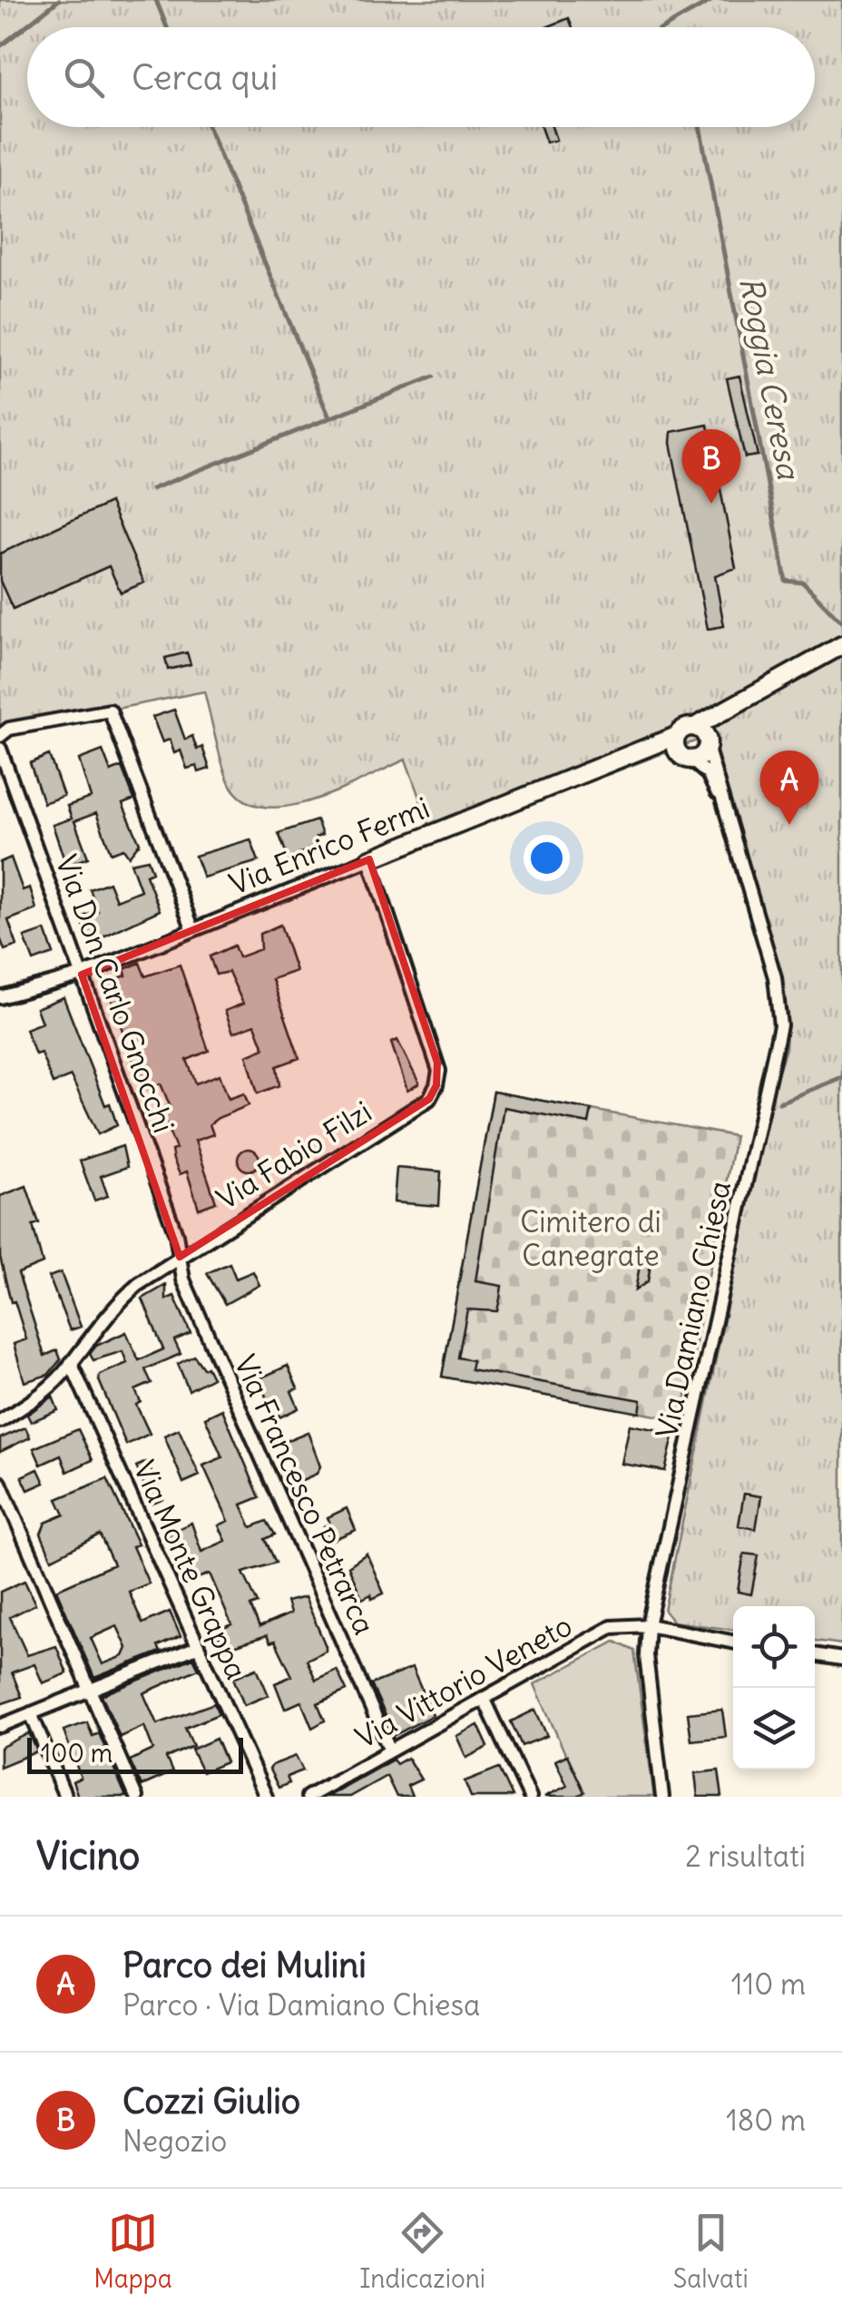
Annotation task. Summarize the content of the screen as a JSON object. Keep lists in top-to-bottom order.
{
  "streets": {
    "street": [
      "Via Enrico Fermi",
      "Via Don Carlo Gnocchi",
      "Via Fabio Filzi",
      "Via Damiano Chiesa",
      "Via Francesco Petrarca",
      "Via Monte Grappa",
      "Via Vittorio Veneto"
    ]
  },
  "crossings": [
    ["Via Enrico Fermi", "Via Don Carlo Gnocchi"],
    ["Via Enrico Fermi", "Via Fabio Filzi"],
    ["Via Enrico Fermi", "Via Damiano Chiesa"],
    ["Via Don Carlo Gnocchi", "Via Fabio Filzi"],
    ["Via Don Carlo Gnocchi", "Via Francesco Petrarca"],
    ["Via Fabio Filzi", "Via Francesco Petrarca"],
    ["Via Fabio Filzi", "Via Monte Grappa"],
    ["Via Damiano Chiesa", "Via Vittorio Veneto"],
    ["Via Francesco Petrarca", "Via Vittorio Veneto"]
  ],
  "water": ["Roggia Ceresa"],
  "parks": ["Cimitero di Canegrate"],
  "scale_bar": "100 m",
  "page": {
    "search": "Cerca qui",
    "pins": ["B", "A"],
    "scale": "100 m",
    "heading": ["Vicino", "2 risultati"],
    "list": [
      {
        "mark": "A",
        "name": "Parco dei Mulini",
        "note": "Parco · Via Damiano Chiesa",
        "value": "110 m"
      },
      {
        "mark": "B",
        "name": "Cozzi Giulio",
        "note": "Negozio",
        "value": "180 m"
      }
    ],
    "nav": ["Mappa", "Indicazioni", "Salvati"]
  }
}
